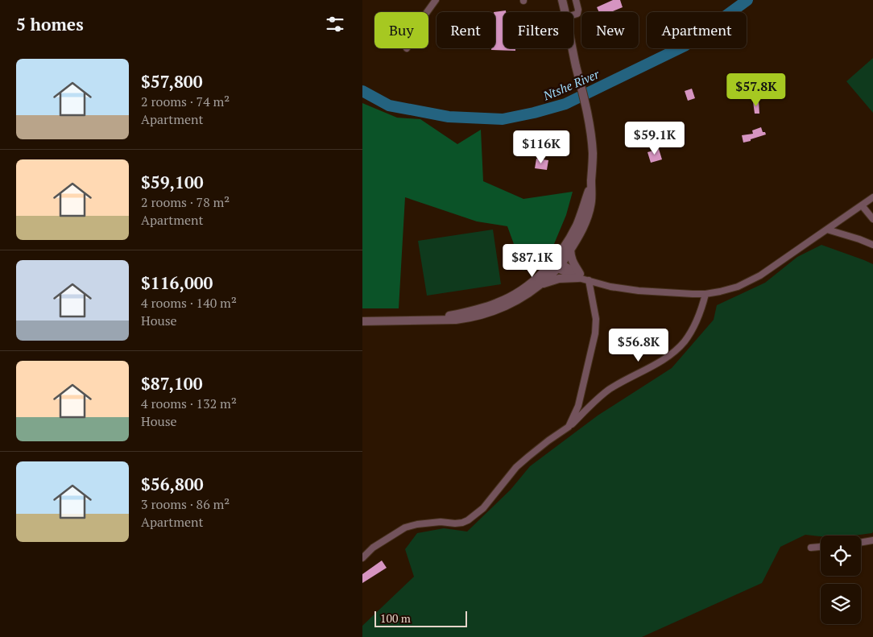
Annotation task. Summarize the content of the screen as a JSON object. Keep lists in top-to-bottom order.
{
  "water": ["Ntshe River"],
  "scale_bar": "100 m",
  "page": {
    "heading": "5 homes",
    "chip": [
      "Buy",
      "Rent",
      "Filters",
      "New",
      "Apartment"
    ],
    "list": [
      {
        "name": "$57,800",
        "note": "2 rooms · 74 m² · Apartment"
      },
      {
        "name": "$59,100",
        "note": "2 rooms · 78 m² · Apartment"
      },
      {
        "name": "$116,000",
        "note": "4 rooms · 140 m² · House"
      },
      {
        "name": "$87,100",
        "note": "4 rooms · 132 m² · House"
      },
      {
        "name": "$56,800",
        "note": "3 rooms · 86 m² · Apartment"
      }
    ],
    "price": [
      "$57.8K",
      "$59.1K",
      "$116K",
      "$87.1K",
      "$56.8K"
    ],
    "scale": "100 m"
  }
}
